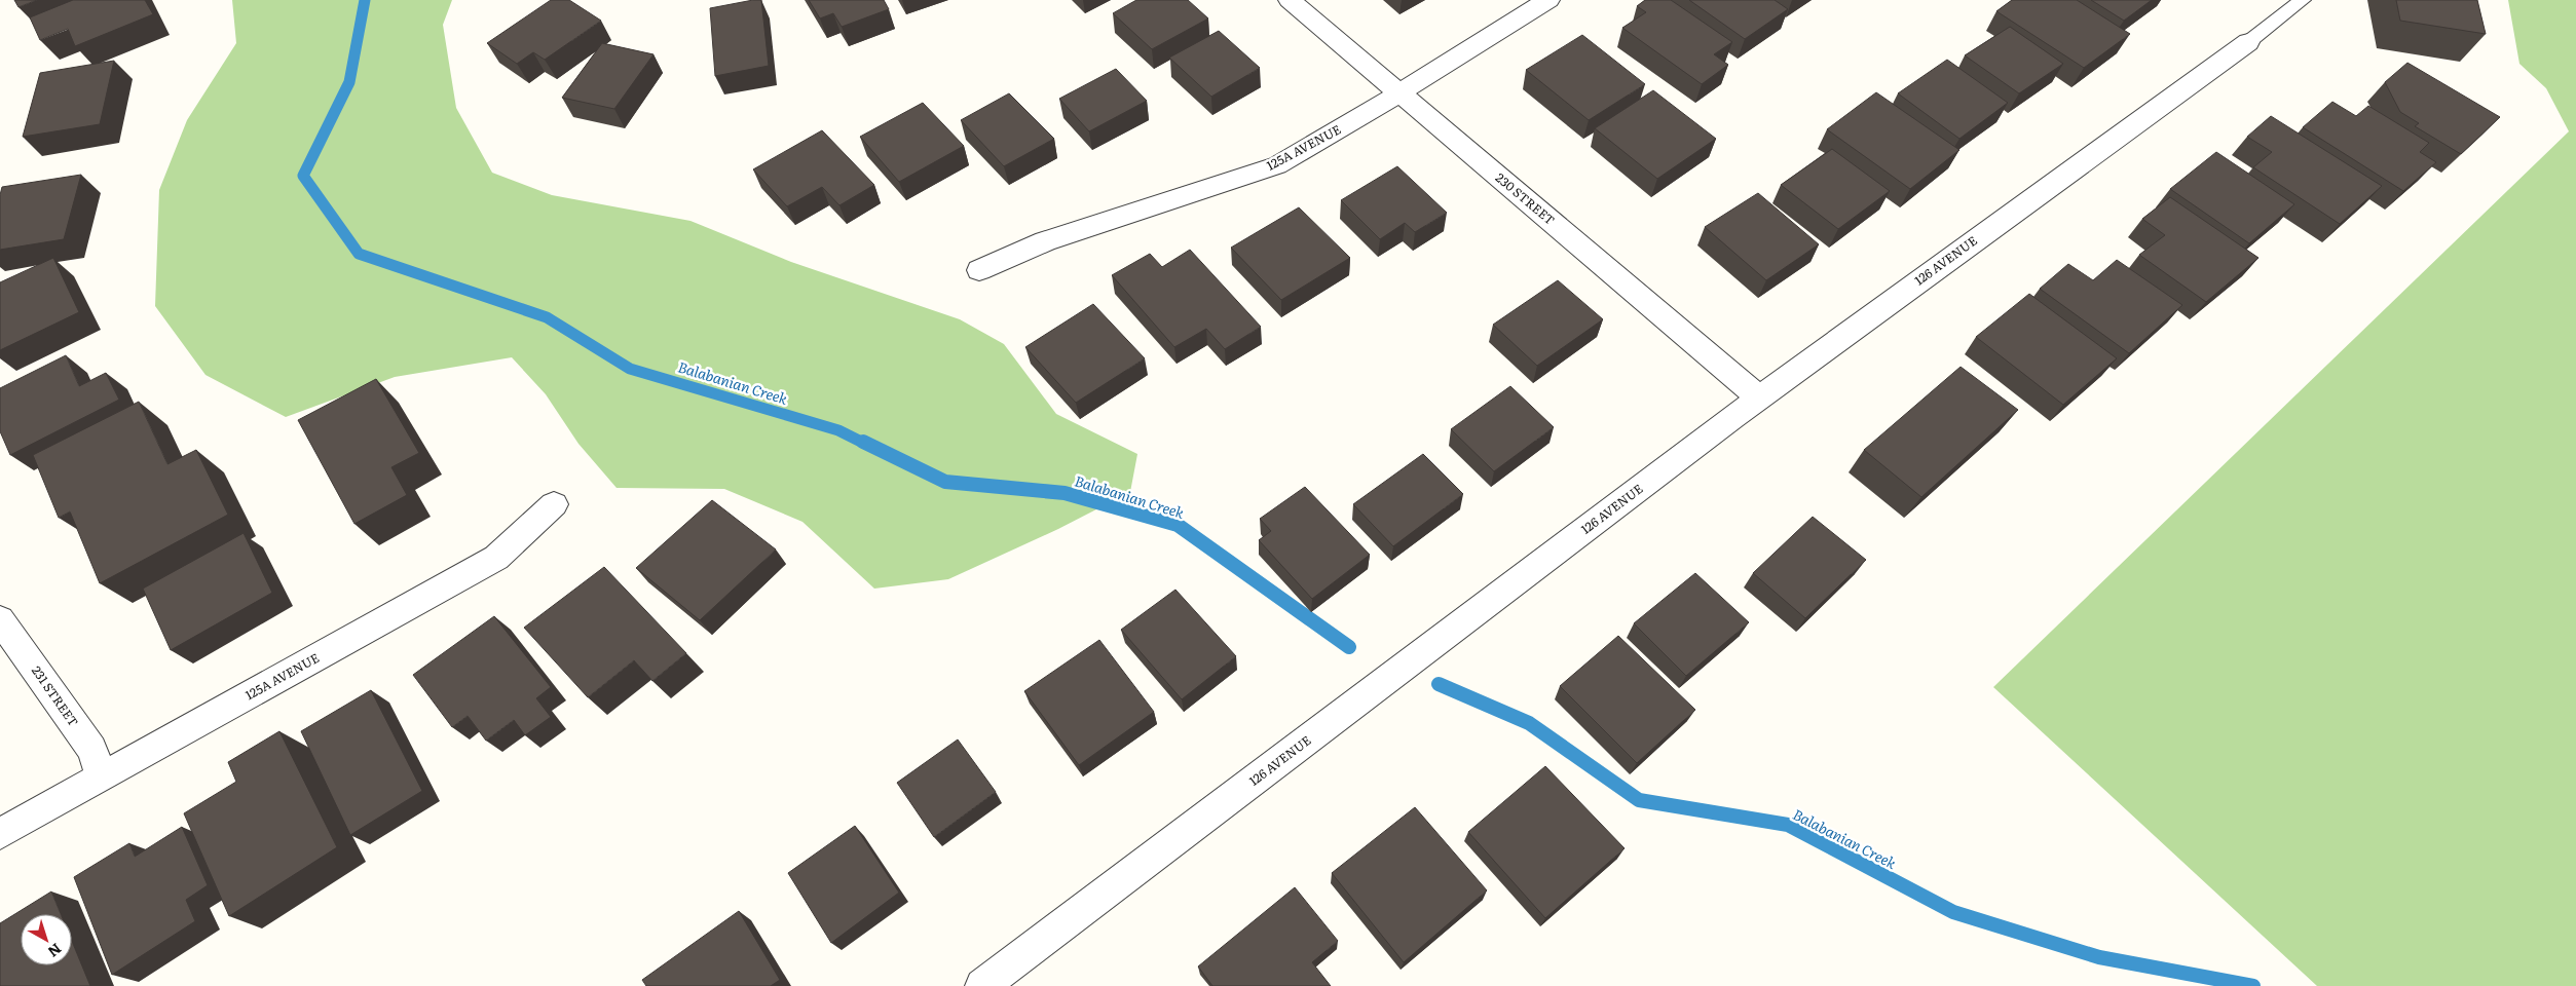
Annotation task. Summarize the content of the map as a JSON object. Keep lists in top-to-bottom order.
{
  "streets": {
    "street": [
      "125A AVENUE",
      "230 STREET",
      "126 AVENUE",
      "231 STREET"
    ]
  },
  "crossings": [
    ["125A AVENUE", "230 STREET"],
    ["125A AVENUE", "231 STREET"],
    ["230 STREET", "126 AVENUE"]
  ],
  "water": ["Balabanian Creek"],
  "north": "bottom right"
}
